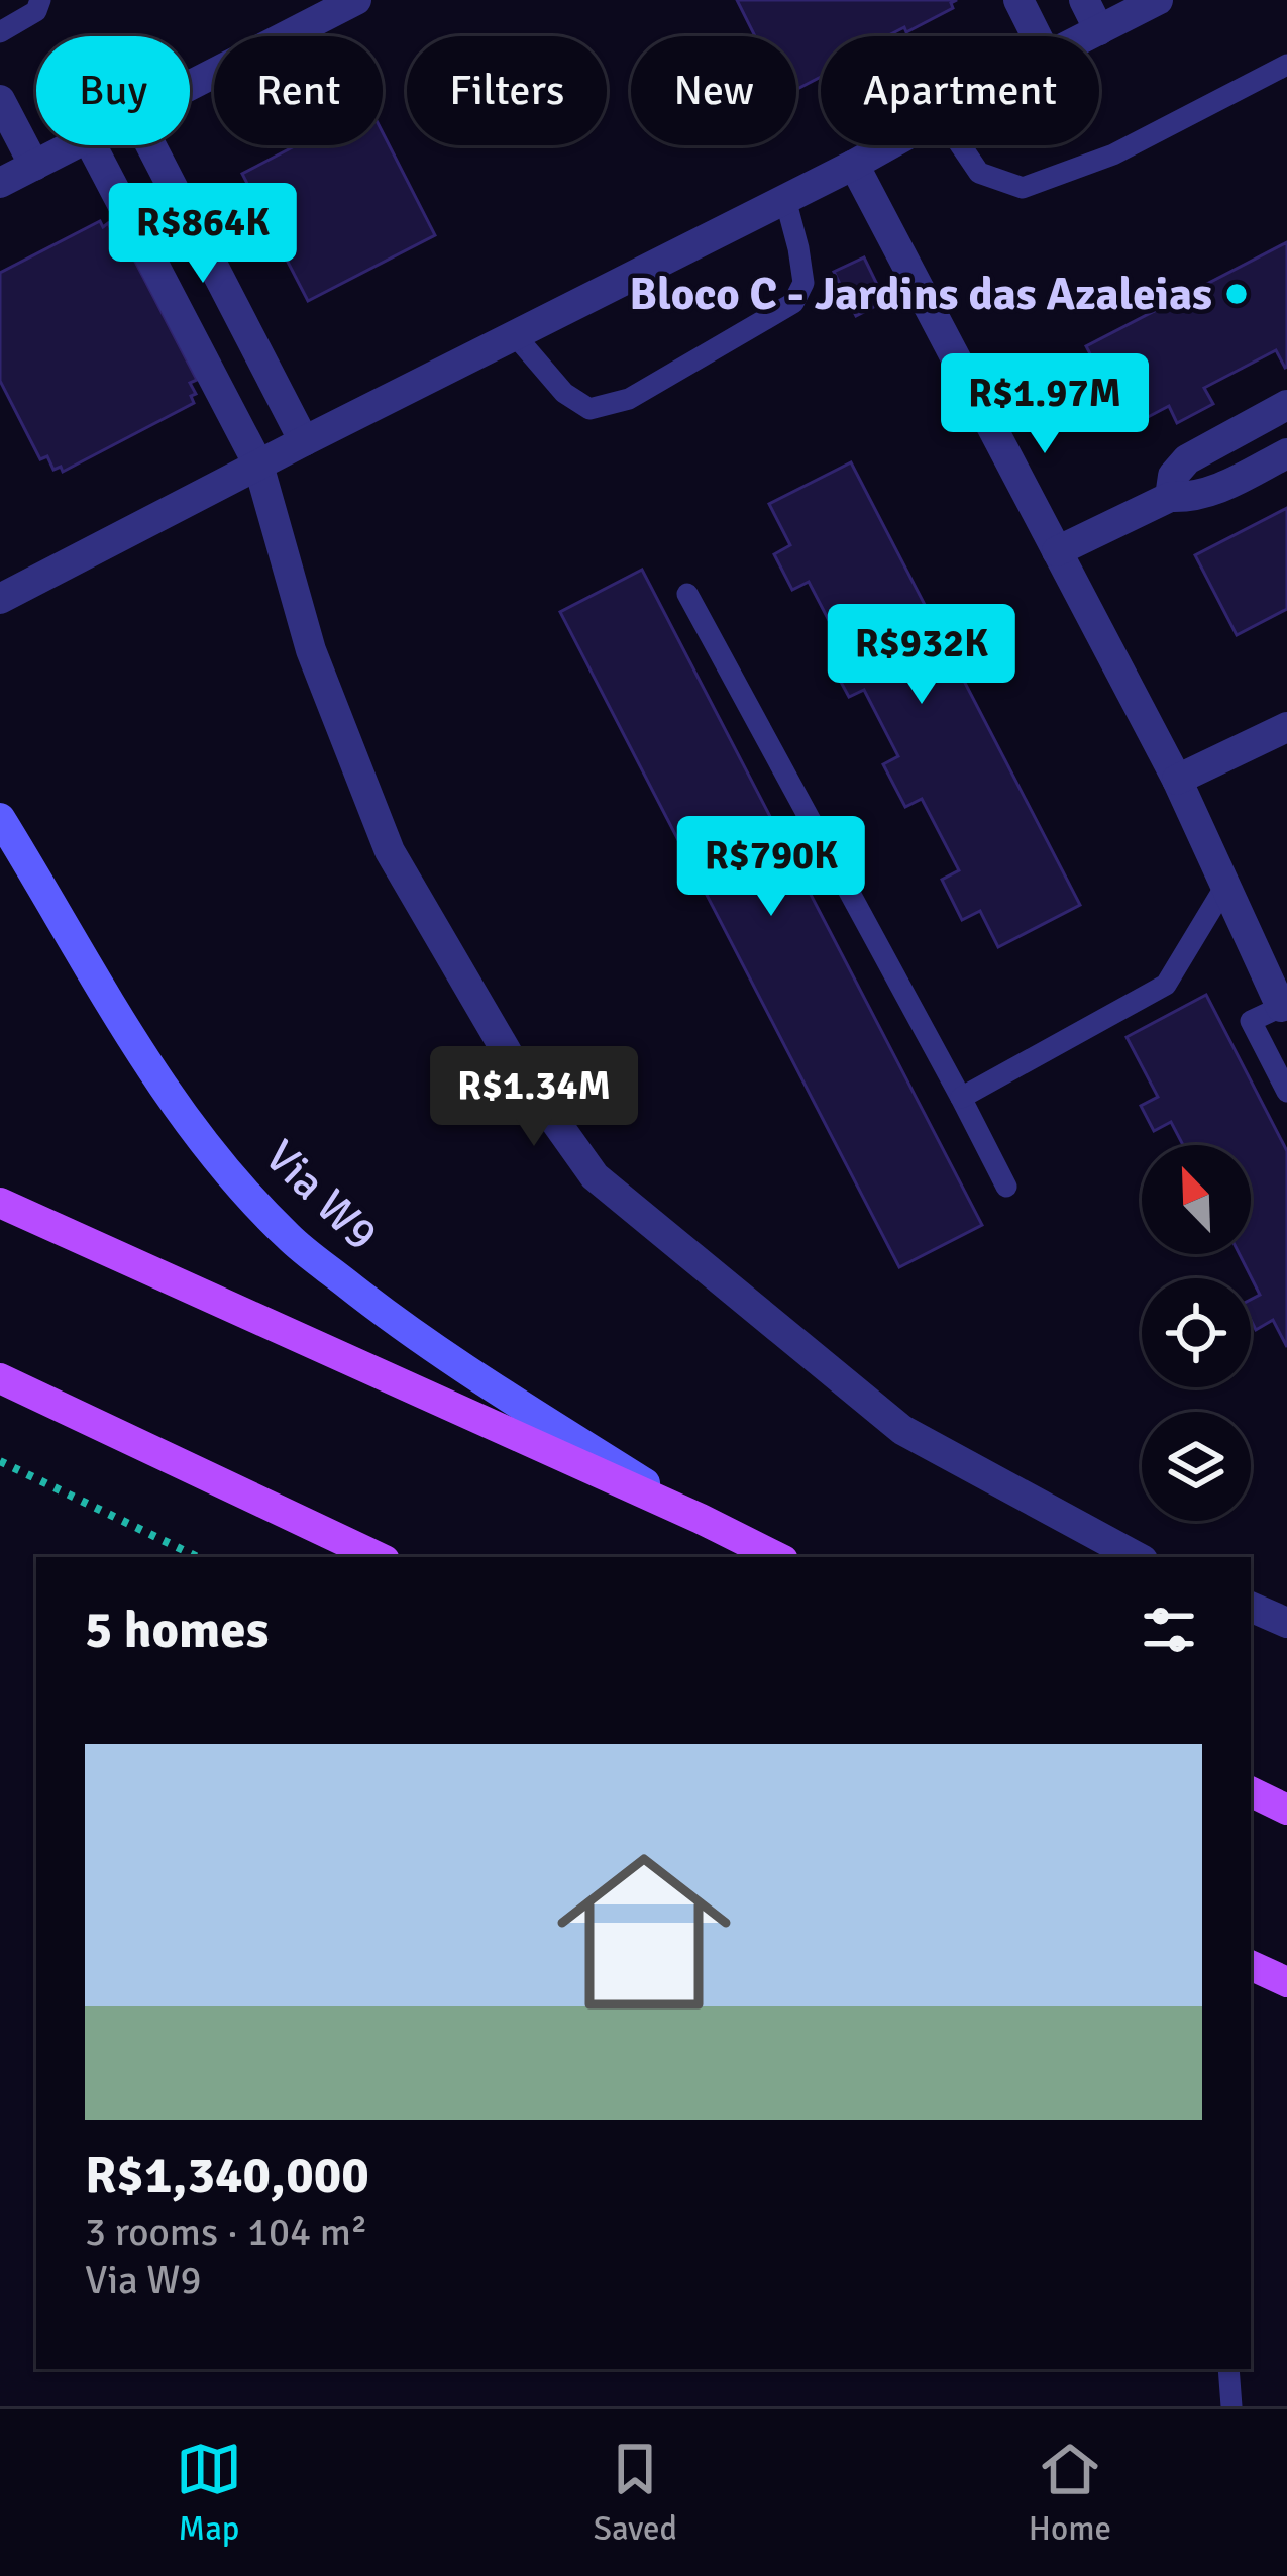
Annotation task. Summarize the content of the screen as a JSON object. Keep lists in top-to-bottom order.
{
  "streets": {
    "street": ["Via W9"]
  },
  "places": ["Bloco C - Jardins das Azaleias"],
  "north": "top left",
  "page": {
    "chip": [
      "Buy",
      "Rent",
      "Filters",
      "New",
      "Apartment"
    ],
    "price": [
      "R$864K",
      "R$1.97M",
      "R$932K",
      "R$790K",
      "R$1.34M"
    ],
    "heading": "5 homes",
    "list": [
      {
        "name": "R$1,340,000",
        "note": "3 rooms · 104 m² · Via W9"
      }
    ],
    "tabs": ["Map", "Saved", "Home"]
  }
}
